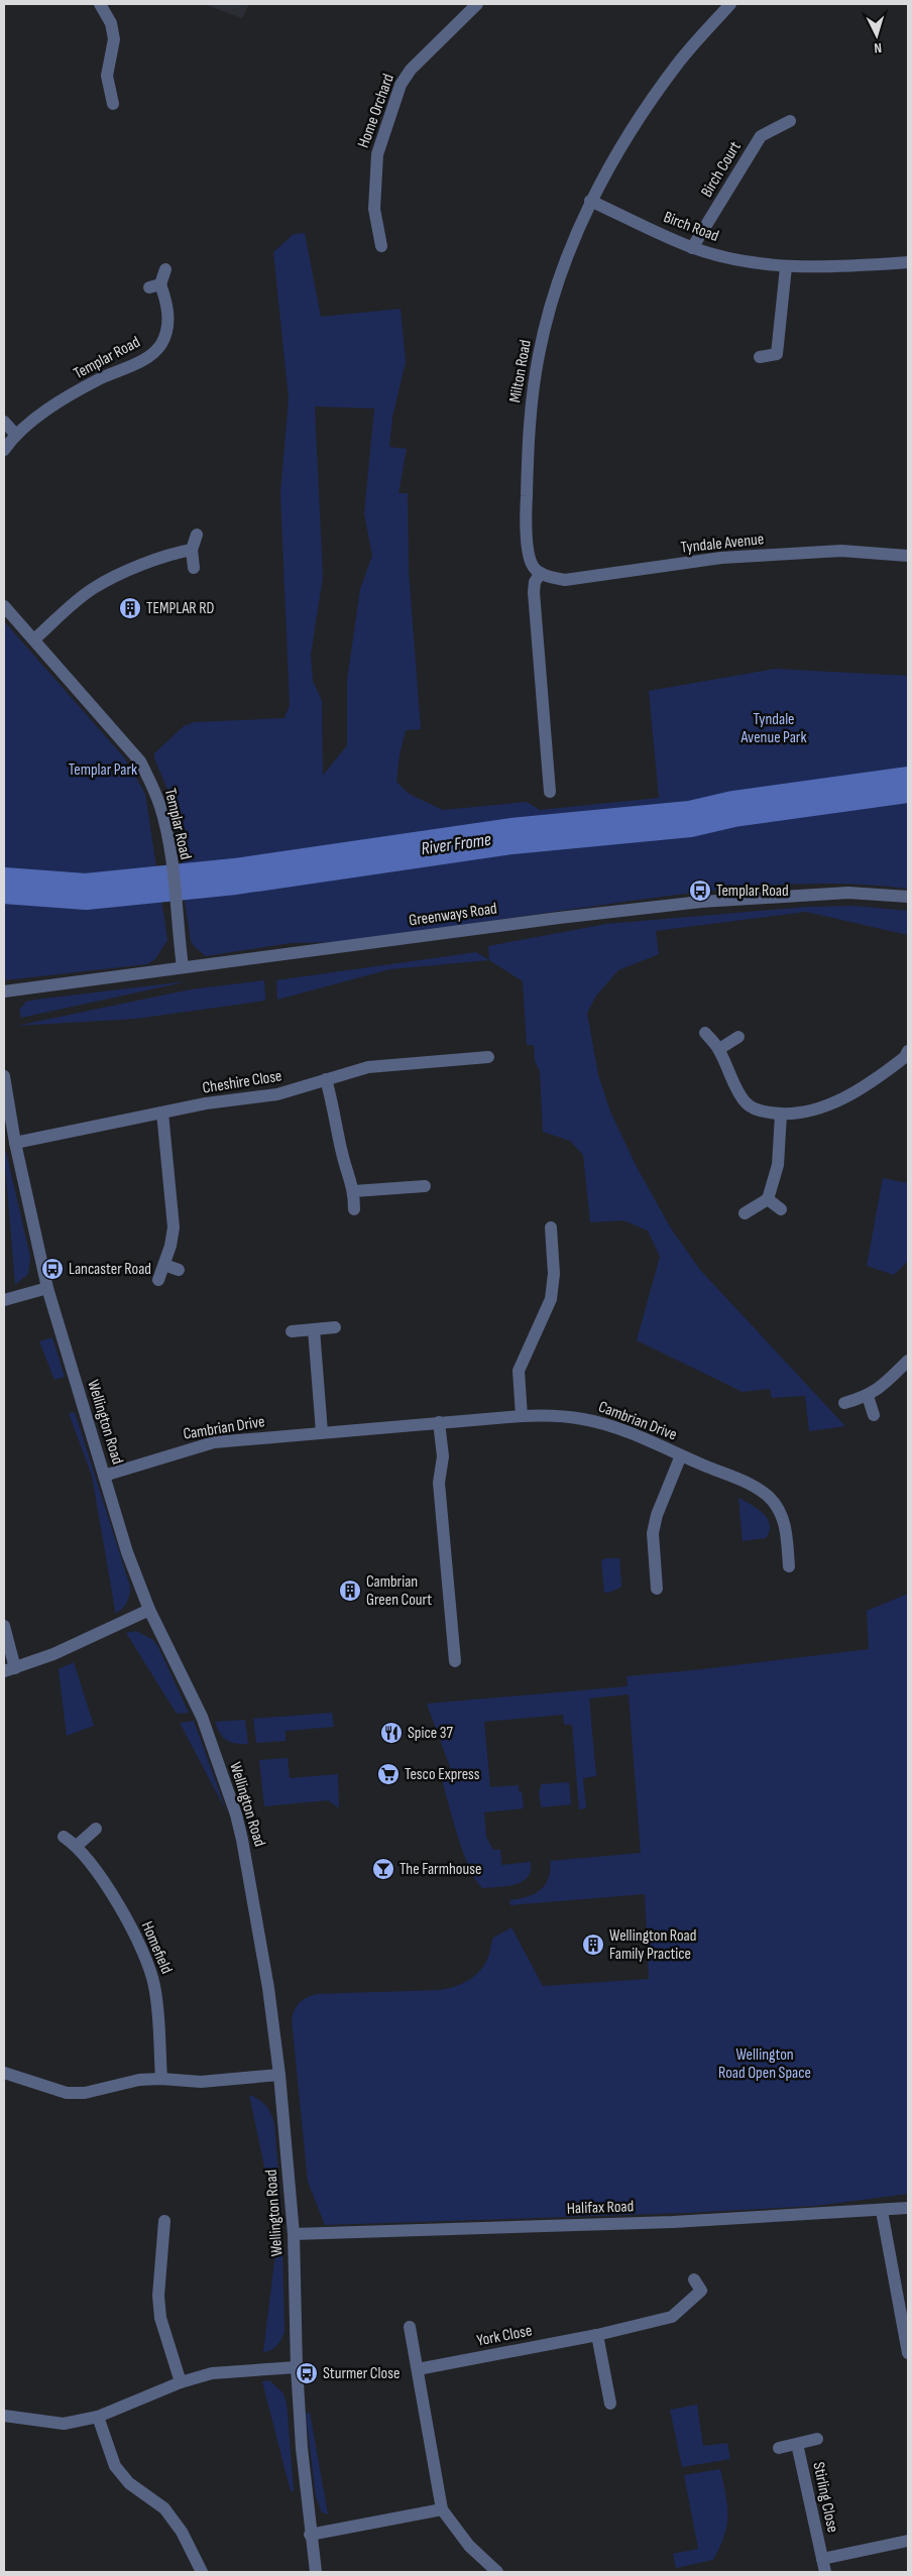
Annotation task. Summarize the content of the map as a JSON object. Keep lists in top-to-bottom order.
{
  "streets": {
    "street": [
      "Home Orchard",
      "Birch Court",
      "Birch Road",
      "Templar Road",
      "Milton Road",
      "Tyndale Avenue",
      "Greenways Road",
      "Cheshire Close",
      "Cambrian Drive",
      "Wellington Road",
      "Homefield",
      "Halifax Road",
      "York Close",
      "Stirling Close"
    ]
  },
  "crossings": [
    ["Birch Court", "Birch Road"],
    ["Birch Road", "Milton Road"],
    ["Templar Road", "Greenways Road"],
    ["Milton Road", "Tyndale Avenue"],
    ["Cheshire Close", "Wellington Road"],
    ["Cambrian Drive", "Wellington Road"],
    ["Wellington Road", "Halifax Road"]
  ],
  "water": ["River Frome"],
  "parks": ["Tyndale Avenue Park", "Templar Park", "Wellington Road Open Space"],
  "places": {
    "building": ["TEMPLAR RD", "Cambrian Green Court", "Wellington Road Family Practice"],
    "bus stop": ["Templar Road", "Lancaster Road", "Sturmer Close"],
    "restaurant": ["Spice 37"],
    "supermarket": ["Tesco Express"],
    "bar": ["The Farmhouse"]
  },
  "north": "bottom"
}
